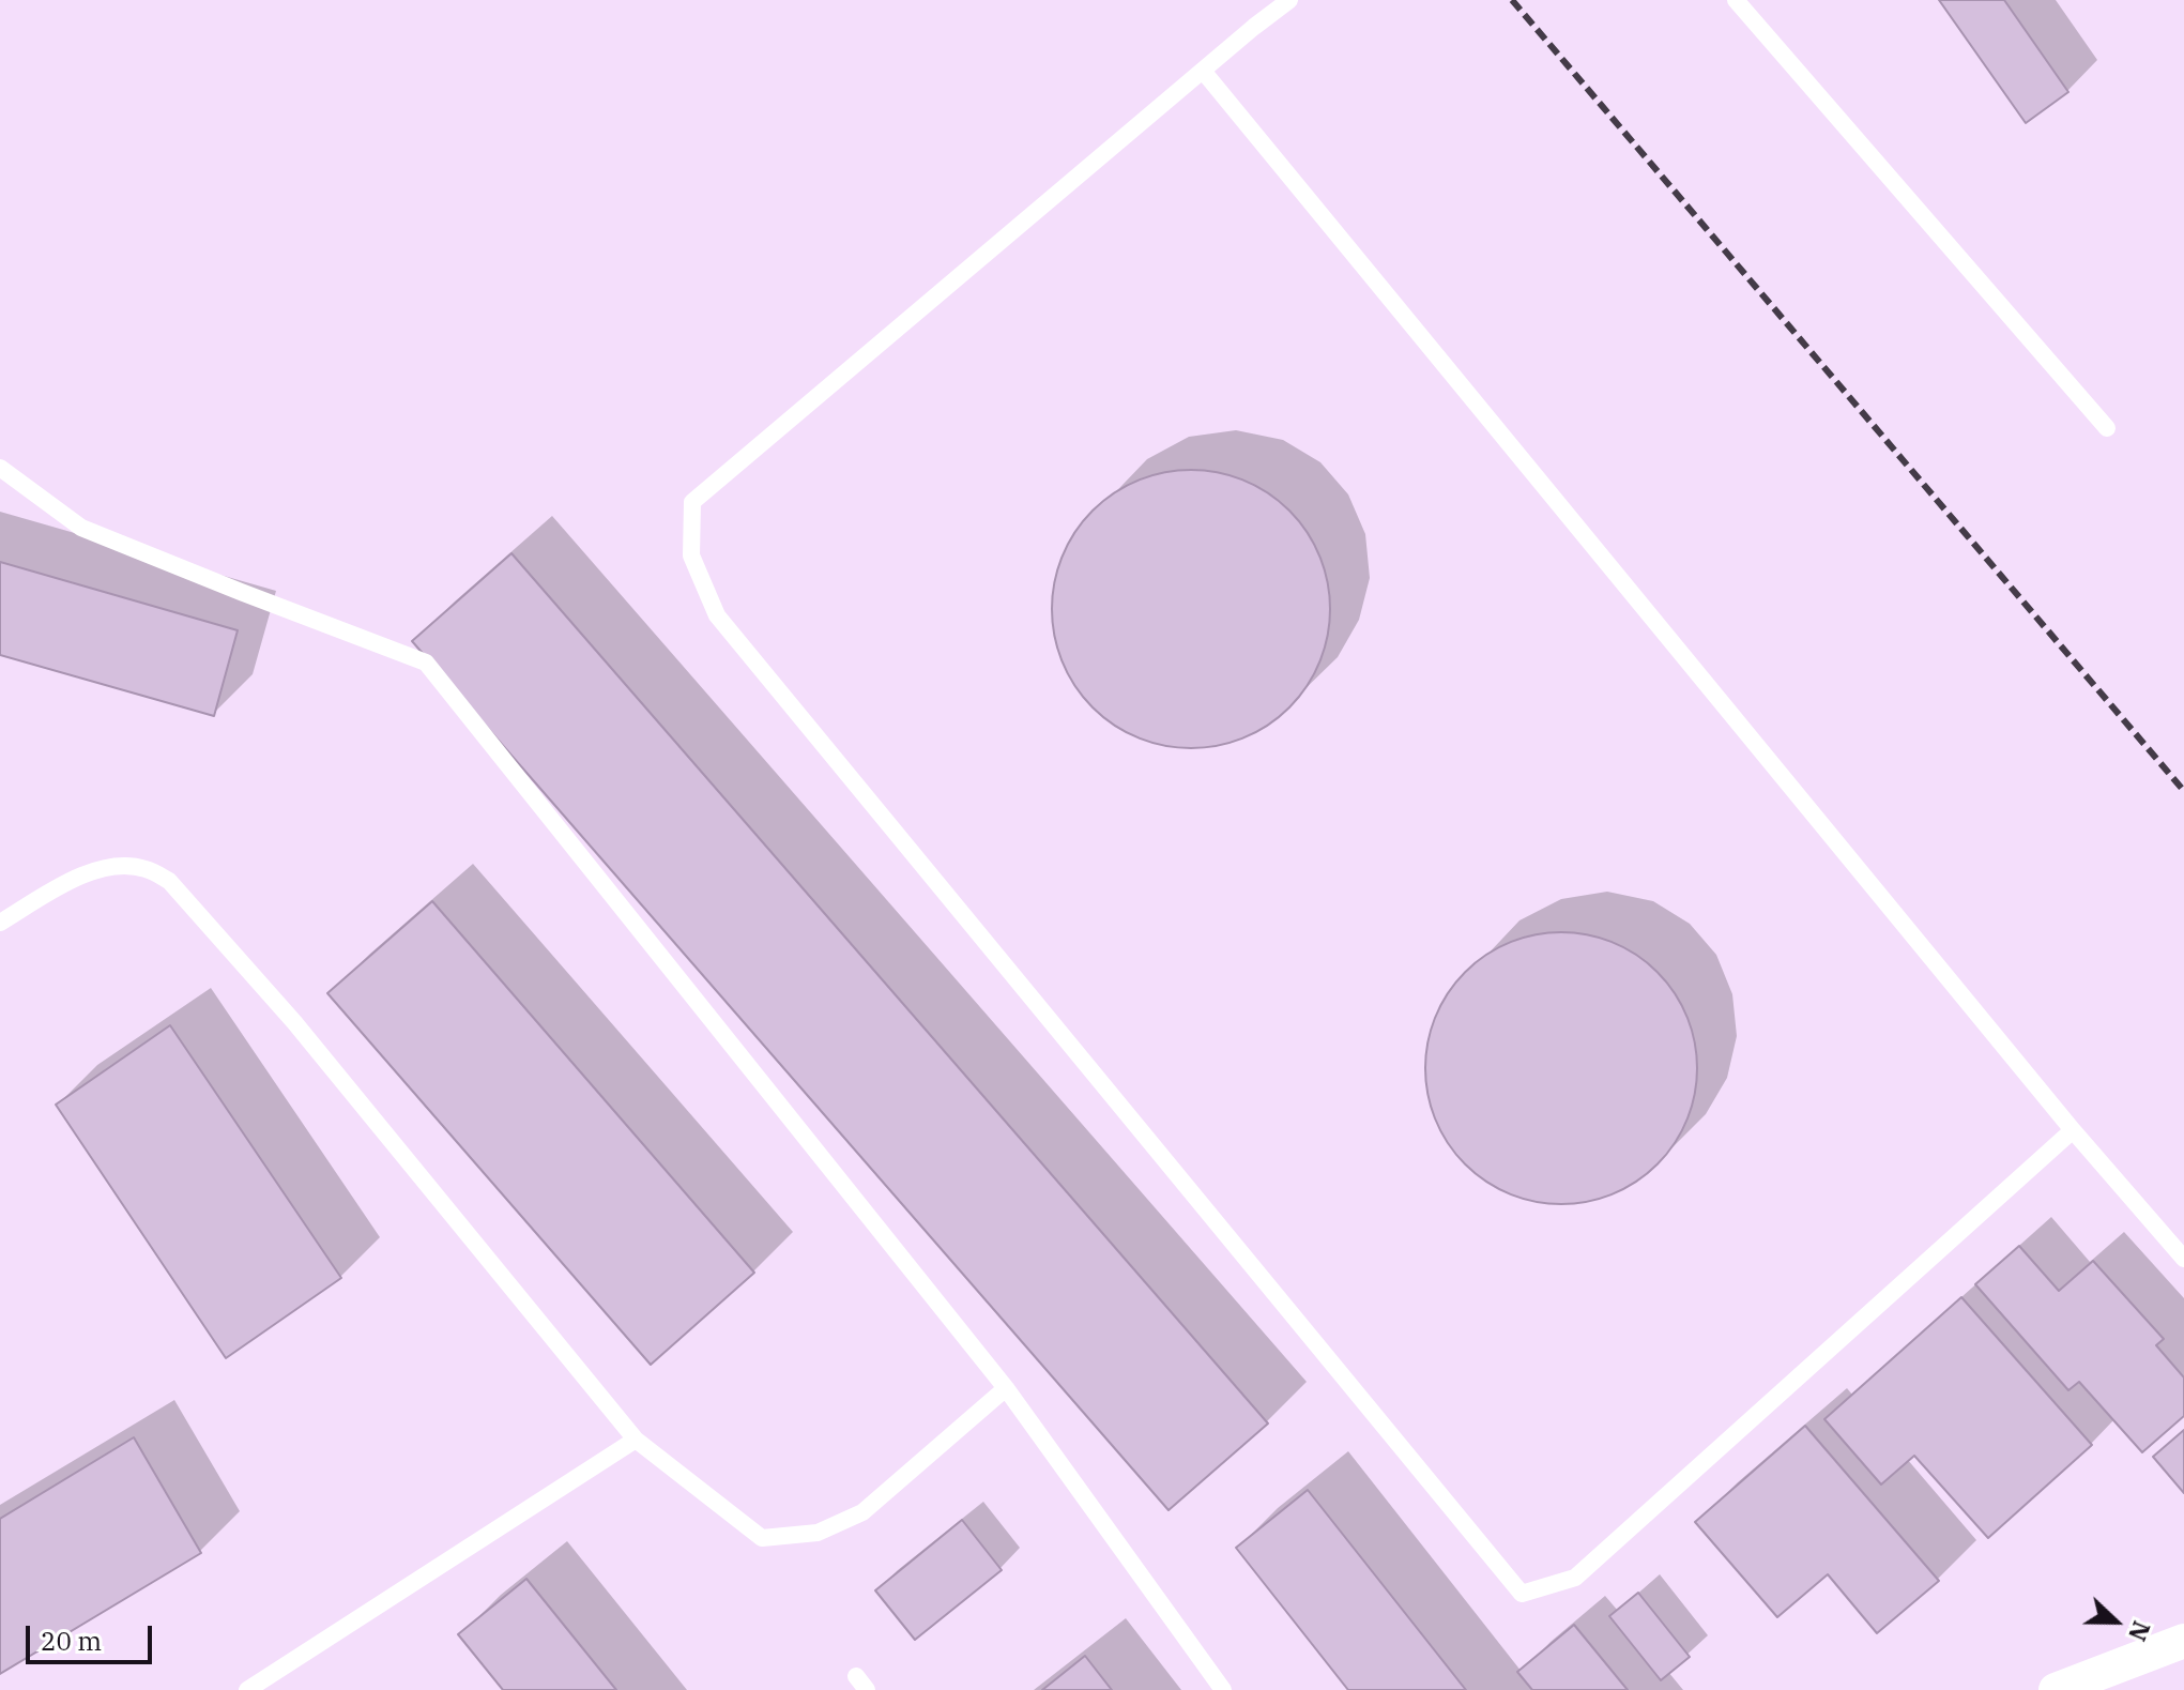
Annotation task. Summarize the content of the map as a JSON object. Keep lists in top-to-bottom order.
{
  "scale_bar": "20 m",
  "north": "right"
}
